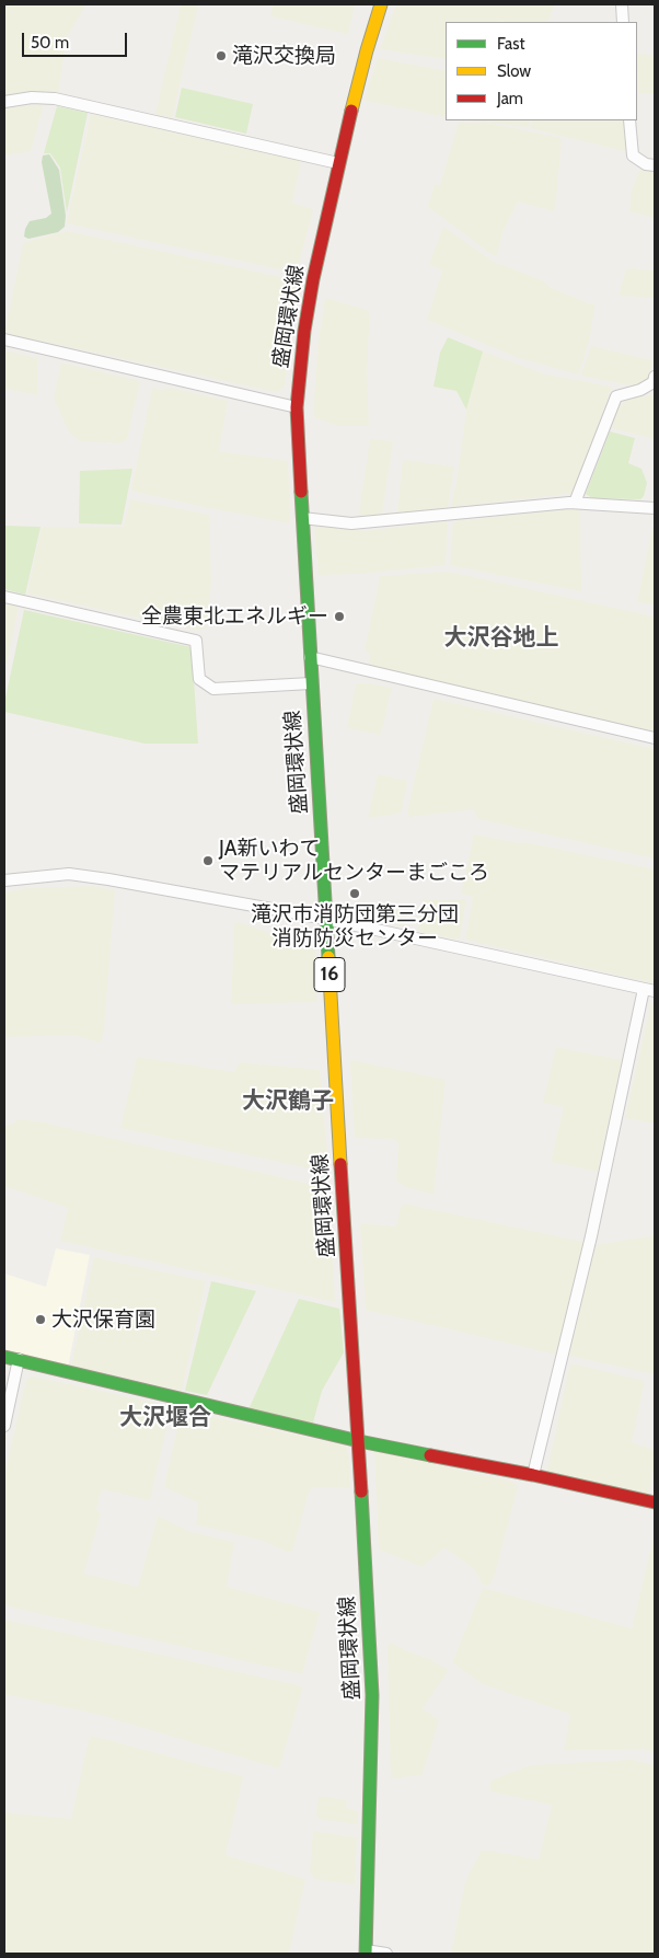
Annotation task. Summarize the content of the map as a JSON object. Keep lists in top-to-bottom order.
{
  "streets": {
    "main road": ["盛岡環状線", "16"]
  },
  "districts": ["大沢谷地上", "大沢鶴子", "大沢堰合"],
  "places": [
    "滝沢交換局",
    "全農東北エネルギー",
    "JA新いわて マテリアルセンターまごころ",
    "滝沢市消防団第三分団 消防防災センター",
    "大沢保育園"
  ],
  "legend": ["Fast", "Slow", "Jam"],
  "scale_bar": "50 m"
}
